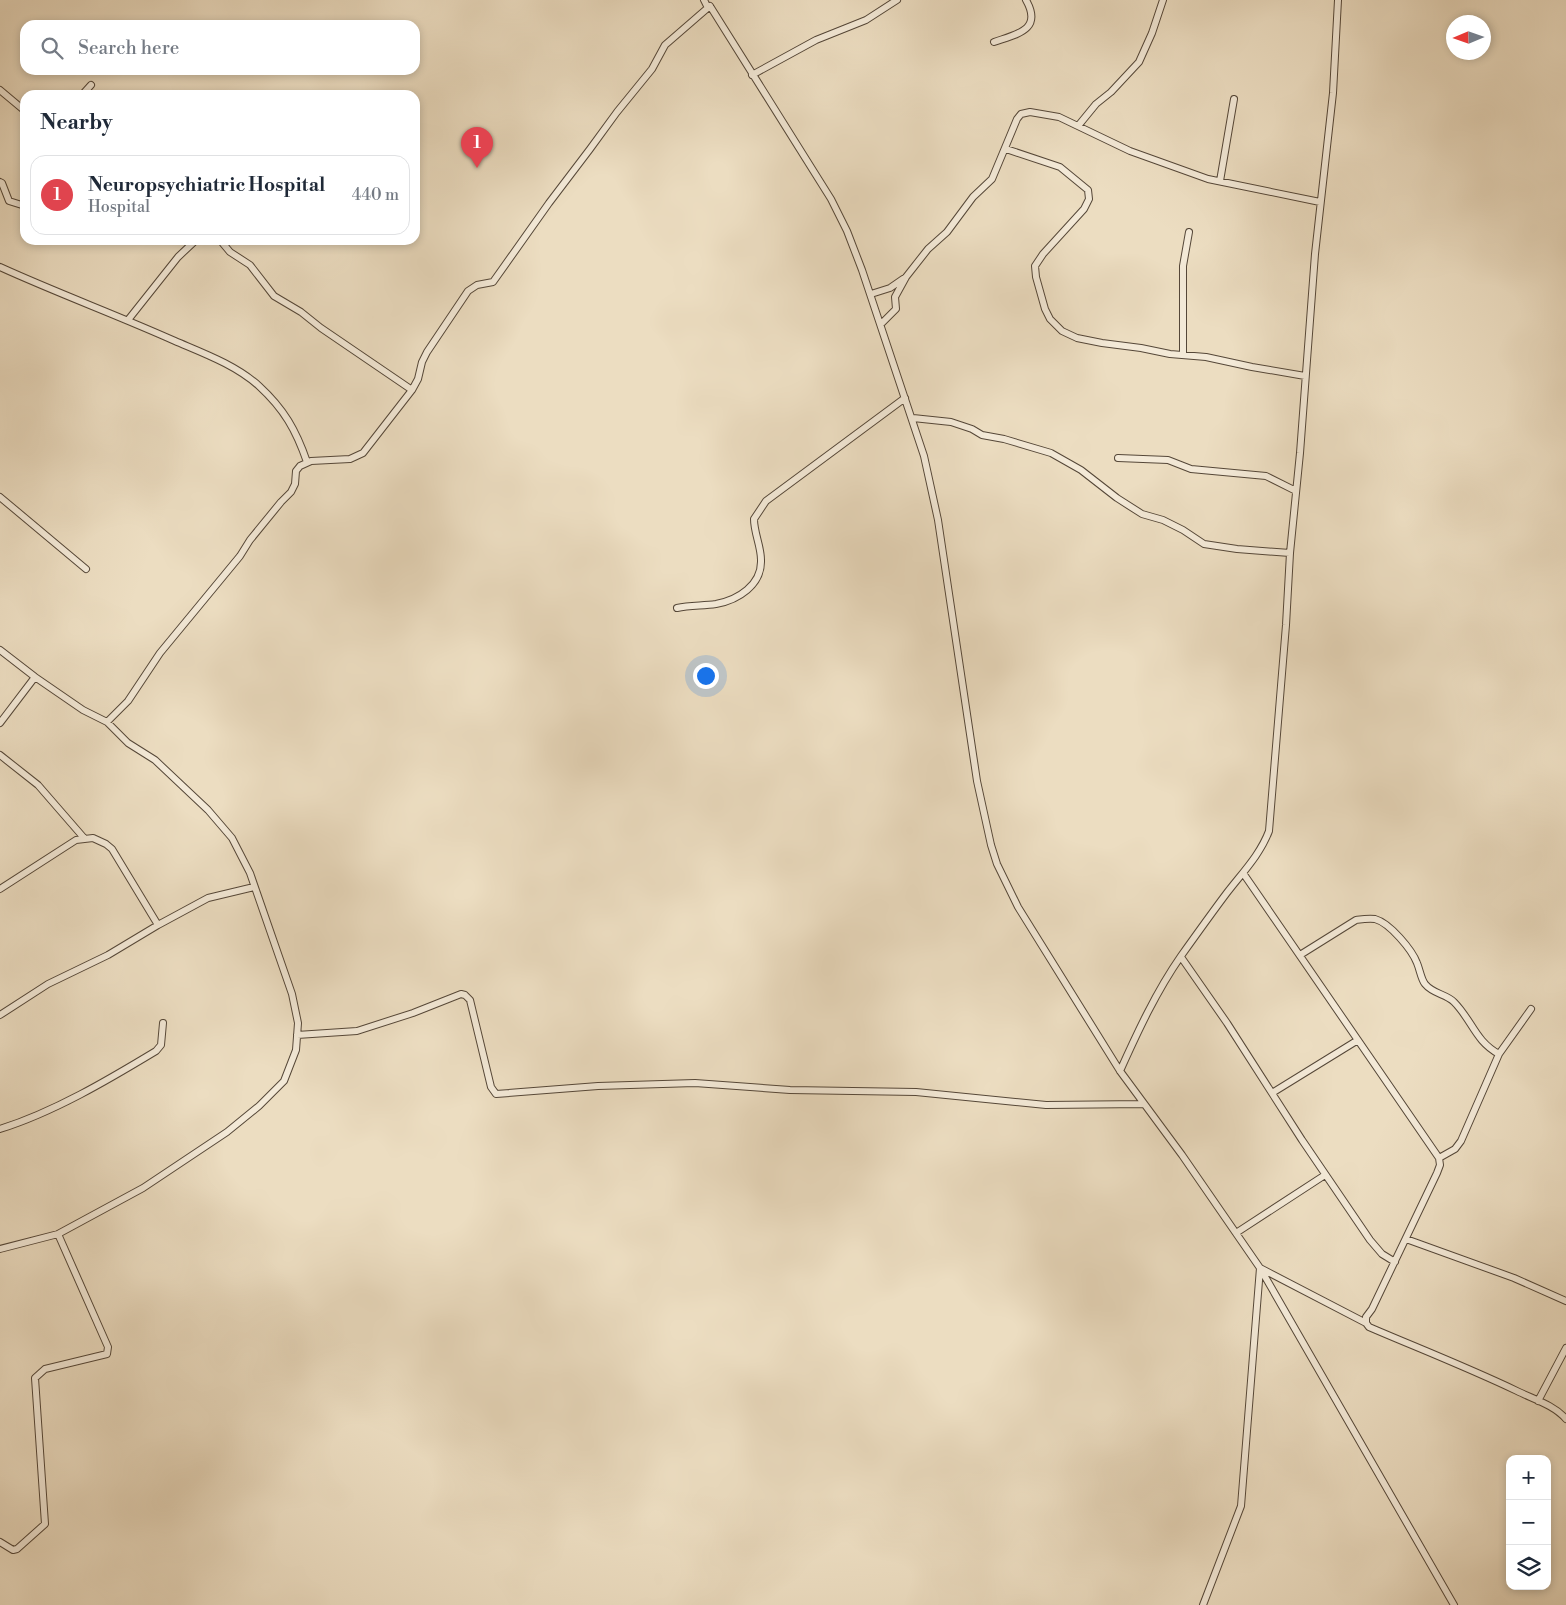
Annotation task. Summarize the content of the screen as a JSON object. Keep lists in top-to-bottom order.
{
  "north": "left",
  "page": {
    "search": "Search here",
    "heading": "Nearby",
    "pins": "1",
    "list": [
      {
        "mark": "1",
        "name": "Neuropsychiatric Hospital",
        "note": "Hospital",
        "value": "440 m"
      }
    ],
    "map_buttons": ["+", "−"]
  }
}
